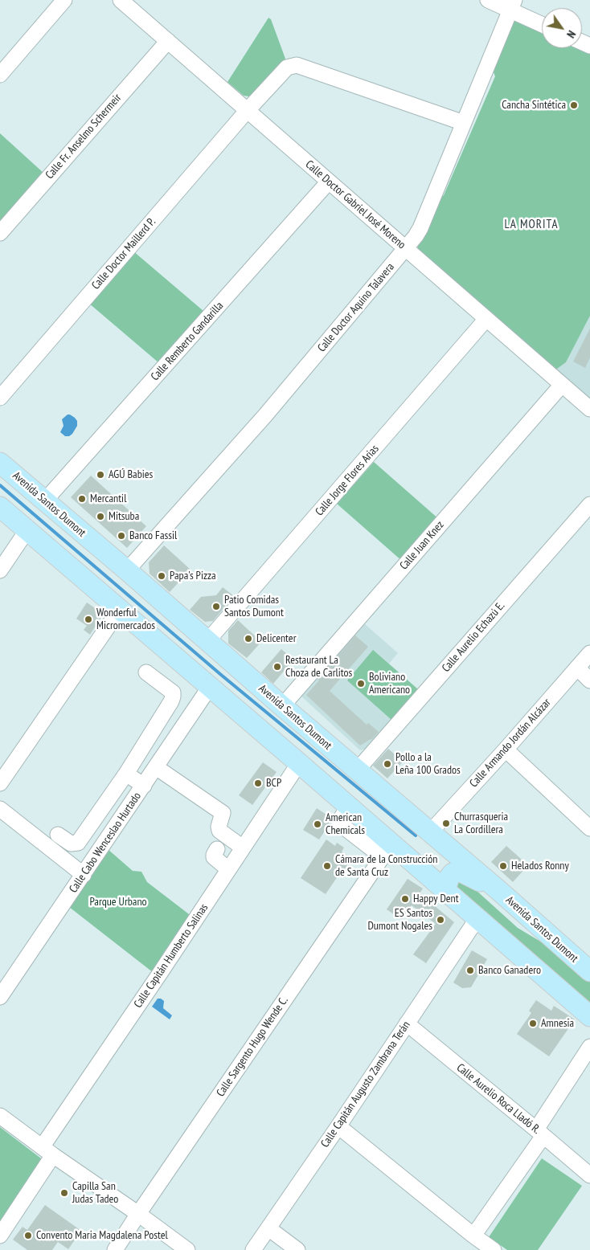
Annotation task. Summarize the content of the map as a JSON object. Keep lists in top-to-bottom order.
{
  "streets": {
    "main road": ["Avenida Santos Dumont"],
    "street": [
      "Calle Fr. Anselmo Schermeir",
      "Calle Doctor Gabriel José Moreno",
      "Calle Doctor Maillerd P.",
      "Calle Doctor Aquino Talavera",
      "Calle Remberto Gandarilla",
      "Calle Jorge Flores Arias",
      "Calle Juan Knez",
      "Calle Aurelio Echazú E.",
      "Calle Armando Jordán Alcázar",
      "Calle Cabo Wenceslao Hurtado",
      "Calle Capitán Humberto Salinas",
      "Calle Sargento Hugo Wende C.",
      "Calle Capitán Augusto Zambrana Terán",
      "Calle Aurelio Roca Lladó R."
    ]
  },
  "crossings": [
    ["Calle Fr. Anselmo Schermeir", "Calle Doctor Gabriel José Moreno"],
    ["Calle Doctor Gabriel José Moreno", "Calle Doctor Maillerd P."],
    ["Calle Doctor Gabriel José Moreno", "Calle Doctor Aquino Talavera"],
    ["Calle Doctor Gabriel José Moreno", "Calle Remberto Gandarilla"],
    ["Calle Doctor Gabriel José Moreno", "Calle Jorge Flores Arias"],
    ["Calle Doctor Gabriel José Moreno", "Calle Juan Knez"],
    ["Calle Doctor Maillerd P.", "Calle Doctor Aquino Talavera"],
    ["Calle Doctor Aquino Talavera", "Avenida Santos Dumont"],
    ["Calle Remberto Gandarilla", "Avenida Santos Dumont"],
    ["Calle Jorge Flores Arias", "Avenida Santos Dumont"],
    ["Avenida Santos Dumont", "Calle Juan Knez"],
    ["Avenida Santos Dumont", "Calle Aurelio Echazú E."],
    ["Avenida Santos Dumont", "Calle Armando Jordán Alcázar"],
    ["Calle Capitán Augusto Zambrana Terán", "Calle Aurelio Roca Lladó R."]
  ],
  "districts": ["LA MORITA"],
  "parks": ["Parque Urbano"],
  "places": [
    "Cancha Sintética",
    "AGÚ Babies",
    "Mercantil",
    "Mitsuba",
    "Banco Fassil",
    "Papa's Pizza",
    "Patio Comidas Santos Dumont",
    "Wonderful Micromercados",
    "Delicenter",
    "Restaurant La Choza de Carlitos",
    "Boliviano Americano",
    "Pollo a la Leña 100 Grados",
    "BCP",
    "Churrasqueria La Cordillera",
    "American Chemicals",
    "Cámara de la Construcción de Santa Cruz",
    "Helados Ronny",
    "Happy Dent",
    "ES Santos Dumont Nogales",
    "Banco Ganadero",
    "Amnesia",
    "Capilla San Judas Tadeo",
    "Convento Maria Magdalena Postel"
  ],
  "north": "bottom right"
}
